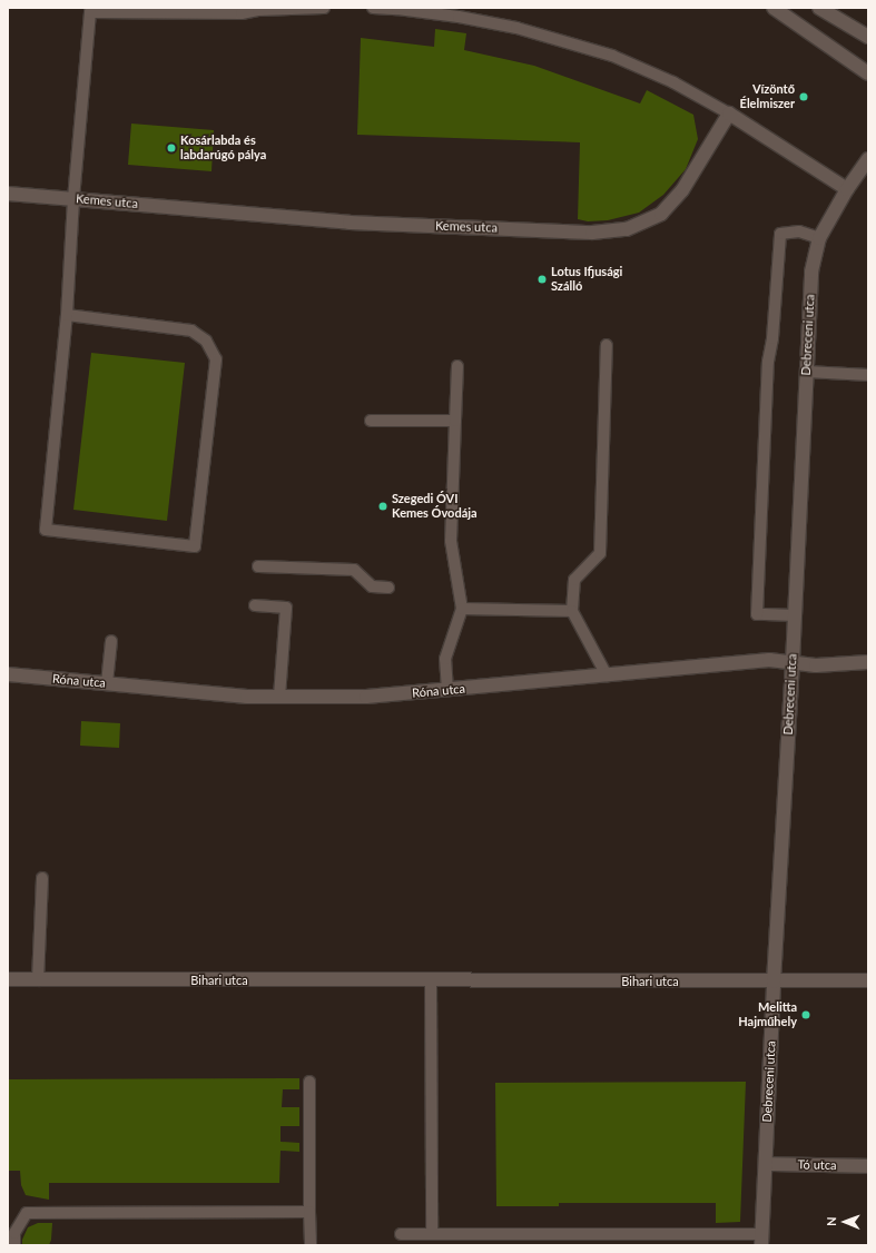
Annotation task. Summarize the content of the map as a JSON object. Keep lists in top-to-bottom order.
{
  "streets": {
    "street": [
      "Kemes utca",
      "Debreceni utca",
      "Róna utca",
      "Bihari utca",
      "Tó utca"
    ]
  },
  "crossings": [
    ["Debreceni utca", "Róna utca"],
    ["Debreceni utca", "Bihari utca"],
    ["Debreceni utca", "Tó utca"]
  ],
  "places": [
    "Vízöntő Élelmiszer",
    "Kosárlabda és labdarúgó pálya",
    "Lotus Ifjusági Szálló",
    "Szegedi ÓVI Kemes Óvodája",
    "Melitta Hajműhely"
  ],
  "north": "left"
}
